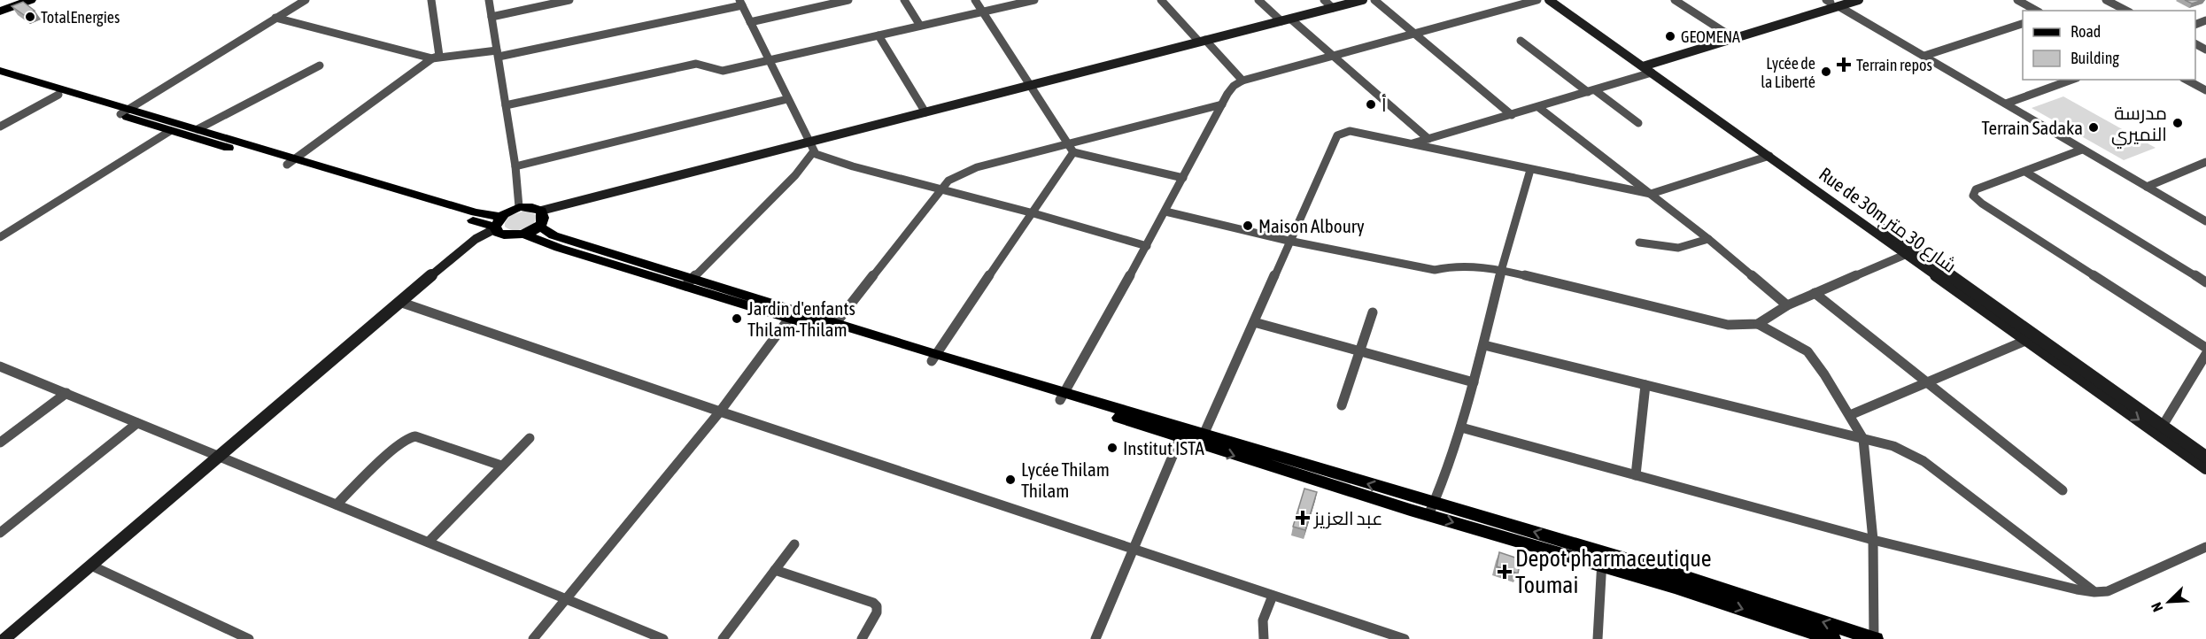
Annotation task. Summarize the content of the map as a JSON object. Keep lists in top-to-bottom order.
{
  "streets": {
    "street": ["Rue de 30m شارع 30 متر"]
  },
  "places": {
    "other": [
      "TotalEnergies",
      "GEOMENA",
      "Lycée de la Liberté",
      "أ",
      "مدرسة النميري",
      "Terrain Sadaka",
      "Maison Alboury",
      "Jardin d'enfants Thilam-Thilam",
      "Institut ISTA",
      "Lycée Thilam Thilam"
    ],
    "health": ["Terrain repos", "عبد العزيز", "Depot pharmaceutique Toumai"]
  },
  "legend": ["Road", "Building"],
  "north": "bottom left"
}
